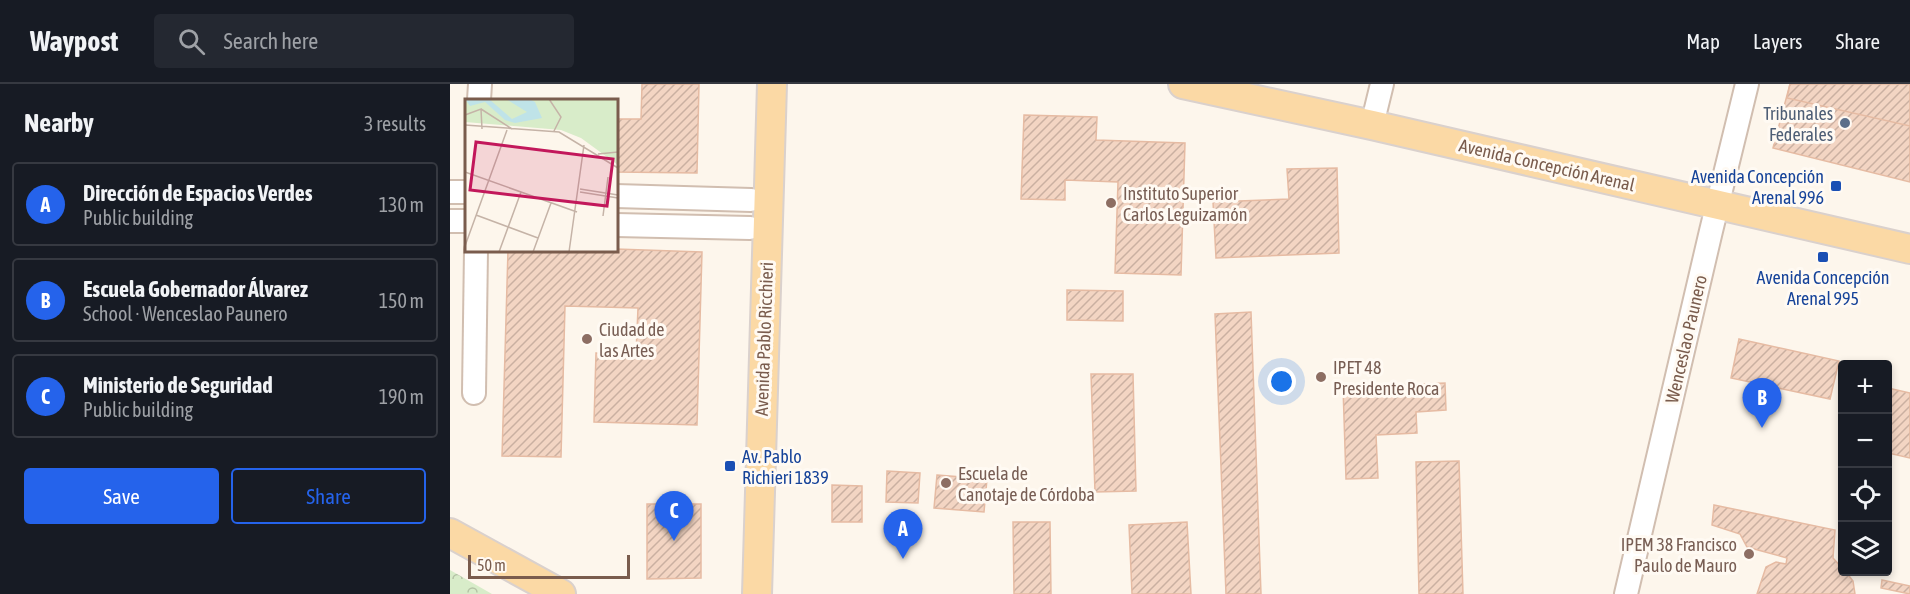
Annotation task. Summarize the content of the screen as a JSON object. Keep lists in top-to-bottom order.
{
  "streets": {
    "main road": ["Avenida Concepción Arenal", "Avenida Pablo Ricchieri"],
    "street": ["Wenceslao Paunero"]
  },
  "crossings": [
    ["Avenida Concepción Arenal", "Wenceslao Paunero"]
  ],
  "places": {
    "other": [
      "Tribunales Federales",
      "Instituto Superior Carlos Leguizamón",
      "Ciudad de las Artes",
      "IPET 48 Presidente Roca",
      "Escuela de Canotaje de Córdoba",
      "IPEM 38 Francisco Paulo de Mauro"
    ],
    "transit": ["Avenida Concepción Arenal 996", "Avenida Concepción Arenal 995", "Av. Pablo Richieri 1839"]
  },
  "scale_bar": "50 m",
  "page": {
    "header": "Waypost",
    "search": "Search here",
    "nav": ["Map", "Layers", "Share"],
    "heading": ["Nearby", "3 results"],
    "list": [
      {
        "mark": "A",
        "name": "Dirección de Espacios Verdes",
        "note": "Public building",
        "value": "130 m"
      },
      {
        "mark": "B",
        "name": "Escuela Gobernador Álvarez",
        "note": "School · Wenceslao Paunero",
        "value": "150 m"
      },
      {
        "mark": "C",
        "name": "Ministerio de Seguridad",
        "note": "Public building",
        "value": "190 m"
      }
    ],
    "map_buttons": ["+", "−"],
    "pins": ["B", "C", "A"],
    "buttons": ["Save", "Share"],
    "scale": "50 m"
  }
}
